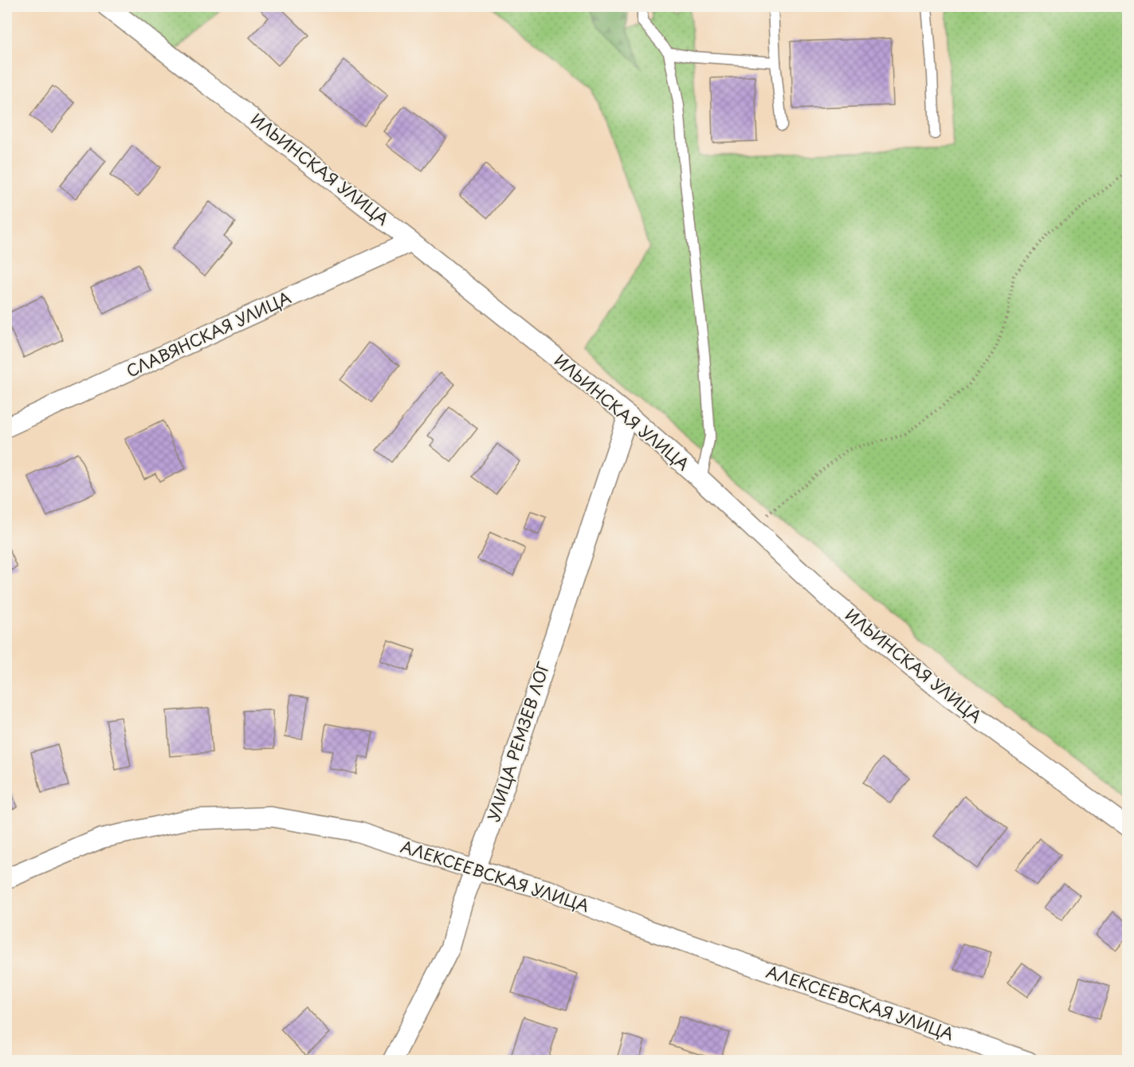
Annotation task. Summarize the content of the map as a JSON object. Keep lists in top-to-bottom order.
{
  "streets": {
    "street": [
      "ИЛЬИНСКАЯ УЛИЦА",
      "СЛАВЯНСКАЯ УЛИЦА",
      "УЛИЦА РЕМЗЕВ ЛОГ",
      "АЛЕКСЕЕВСКАЯ УЛИЦА"
    ]
  },
  "crossings": [
    ["ИЛЬИНСКАЯ УЛИЦА", "СЛАВЯНСКАЯ УЛИЦА"],
    ["ИЛЬИНСКАЯ УЛИЦА", "УЛИЦА РЕМЗЕВ ЛОГ"],
    ["УЛИЦА РЕМЗЕВ ЛОГ", "АЛЕКСЕЕВСКАЯ УЛИЦА"]
  ]
}
